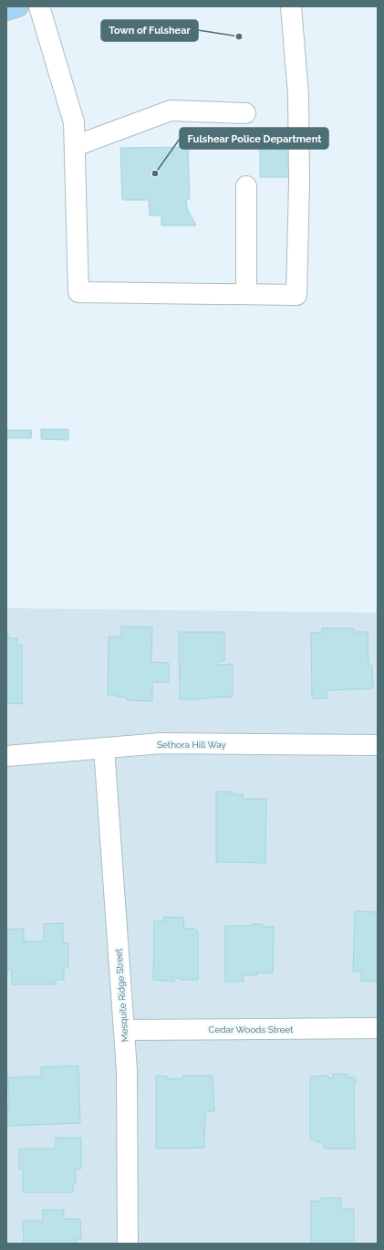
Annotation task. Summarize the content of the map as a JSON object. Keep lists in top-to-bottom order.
{
  "streets": {
    "street": ["Sethora Hill Way", "Mesquite Ridge Street", "Cedar Woods Street"]
  },
  "crossings": [
    ["Sethora Hill Way", "Mesquite Ridge Street"],
    ["Mesquite Ridge Street", "Cedar Woods Street"]
  ],
  "places": ["Town of Fulshear", "Fulshear Police Department"]
}
